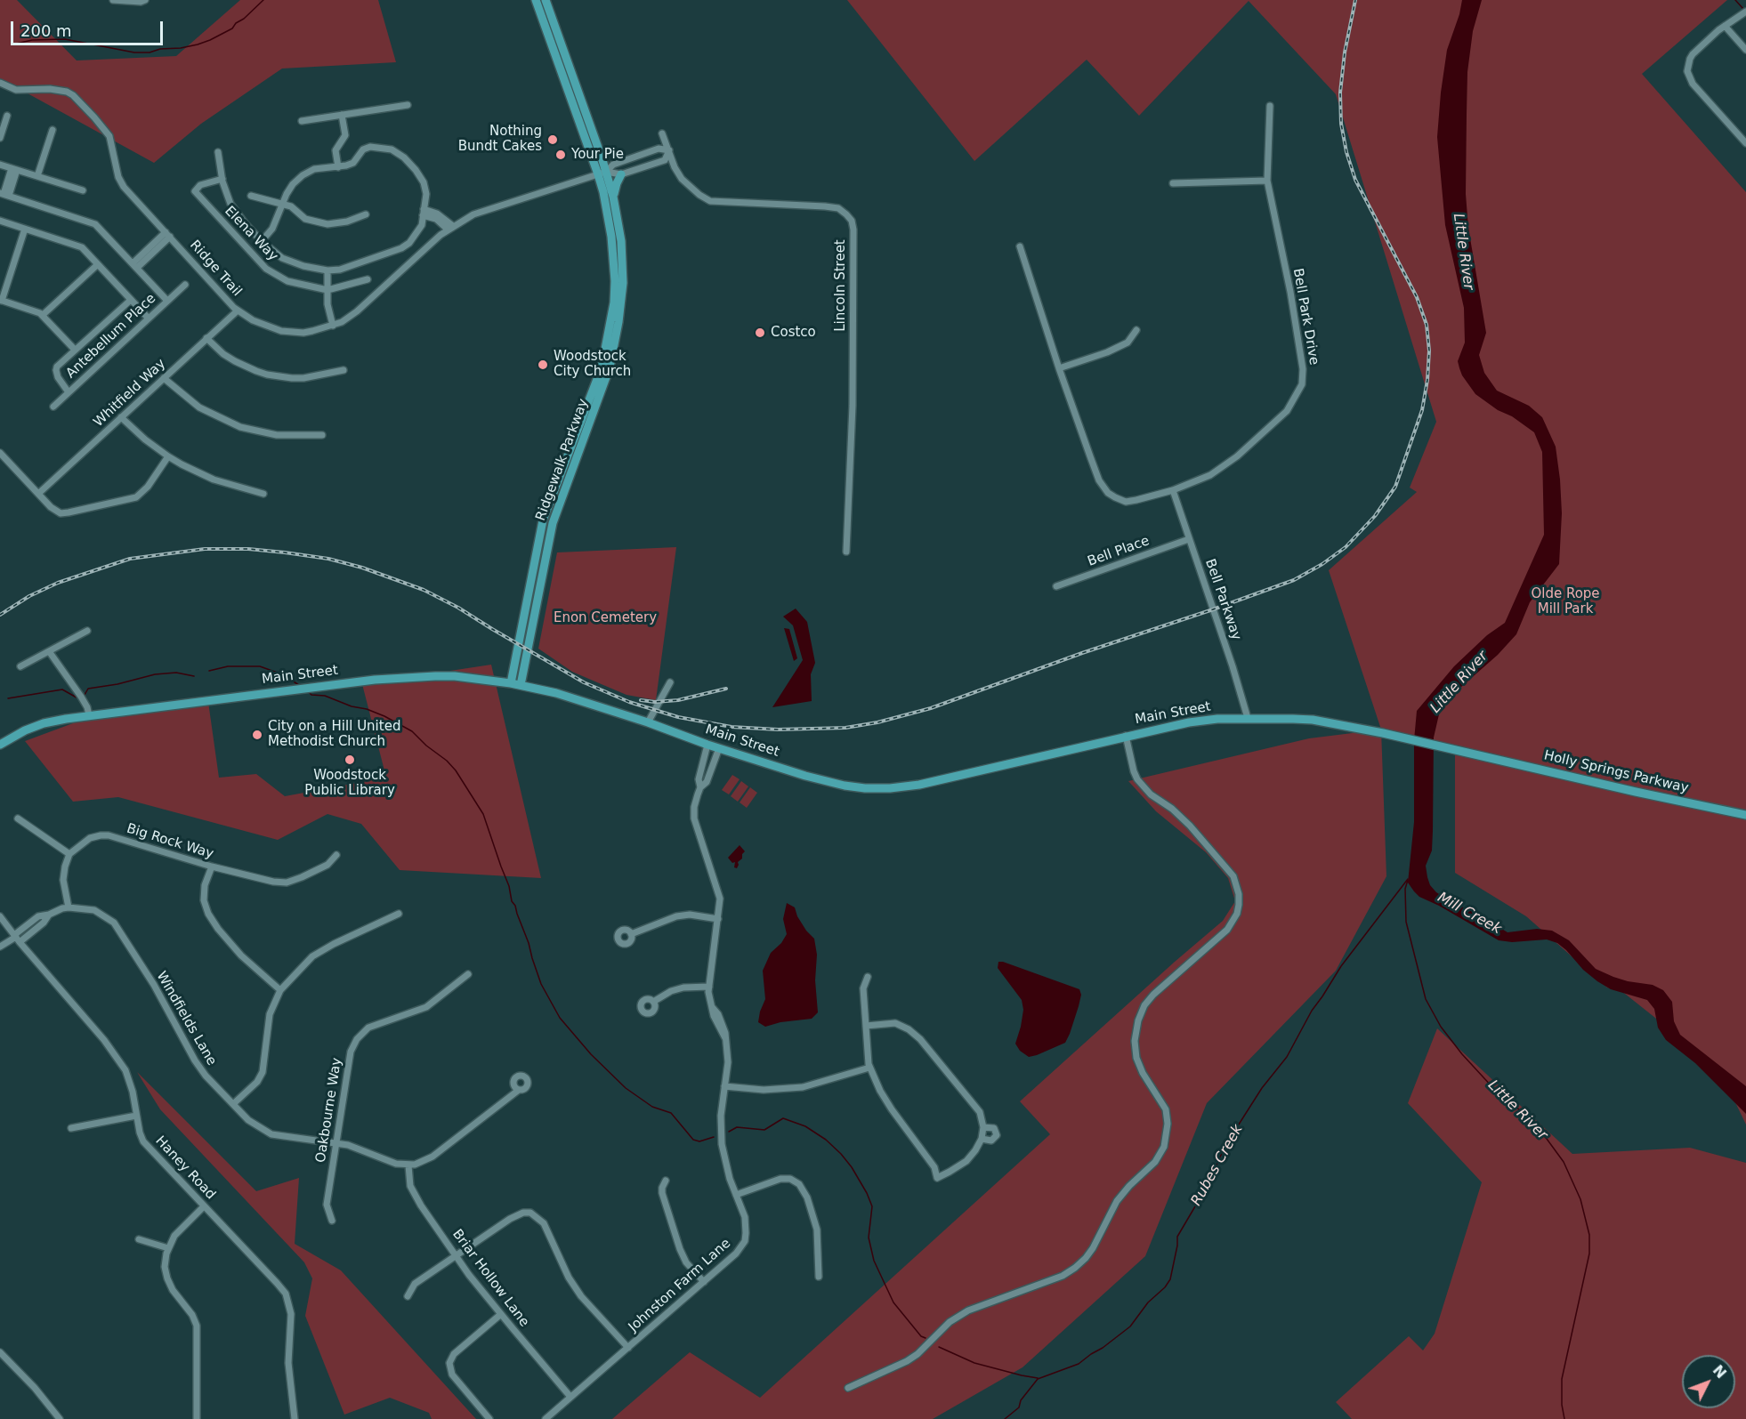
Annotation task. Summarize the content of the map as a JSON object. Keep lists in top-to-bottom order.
{
  "streets": {
    "main road": ["Ridgewalk Parkway", "Main Street", "Holly Springs Parkway"],
    "street": [
      "Elena Way",
      "Ridge Trail",
      "Lincoln Street",
      "Bell Park Drive",
      "Antebellum Place",
      "Whitfield Way",
      "Bell Place",
      "Bell Parkway",
      "Big Rock Way",
      "Windfields Lane",
      "Oakbourne Way",
      "Haney Road",
      "Briar Hollow Lane",
      "Johnston Farm Lane"
    ]
  },
  "crossings": [
    ["Ridge Trail", "Lincoln Street"],
    ["Ridge Trail", "Whitfield Way"],
    ["Ridge Trail", "Ridgewalk Parkway"],
    ["Bell Park Drive", "Bell Parkway"],
    ["Ridgewalk Parkway", "Main Street"],
    ["Bell Place", "Bell Parkway"],
    ["Bell Parkway", "Main Street"],
    ["Main Street", "Holly Springs Parkway"],
    ["Main Street", "Johnston Farm Lane"],
    ["Windfields Lane", "Oakbourne Way"],
    ["Windfields Lane", "Briar Hollow Lane"],
    ["Briar Hollow Lane", "Johnston Farm Lane"]
  ],
  "water": ["Little River", "Mill Creek", "Rubes Creek"],
  "parks": ["Olde Rope Mill Park", "Enon Cemetery"],
  "places": [
    "Nothing Bundt Cakes",
    "Your Pie",
    "Costco",
    "Woodstock City Church",
    "City on a Hill United Methodist Church",
    "Woodstock Public Library"
  ],
  "scale_bar": "200 m",
  "north": "top right"
}
